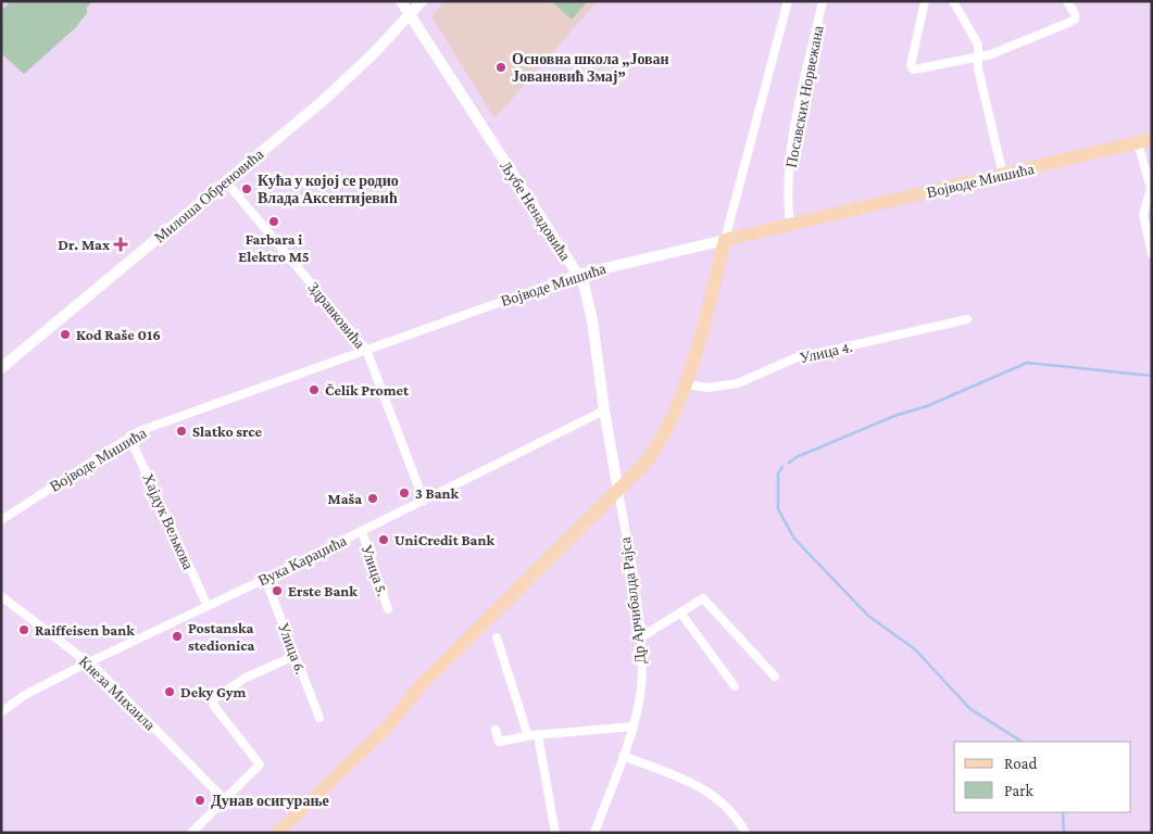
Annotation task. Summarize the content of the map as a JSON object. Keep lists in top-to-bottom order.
{
  "streets": {
    "main road": ["Војводе Мишића"],
    "street": [
      "Посавских Норвежана",
      "Милоша Обреновића",
      "Љубе Ненадовића",
      "Здравковића",
      "Улица 4.",
      "Хајдук Вељкова",
      "Вука Караџића",
      "Улица 5.",
      "Др Арчибалда Рајса",
      "Улица 6.",
      "Кнеза Михаила"
    ]
  },
  "crossings": [
    ["Посавских Норвежана", "Војводе Мишића"],
    ["Војводе Мишића", "Љубе Ненадовића"],
    ["Војводе Мишића", "Здравковића"],
    ["Војводе Мишића", "Хајдук Вељкова"],
    ["Милоша Обреновића", "Љубе Ненадовића"],
    ["Милоша Обреновића", "Здравковића"],
    ["Љубе Ненадовића", "Вука Караџића"],
    ["Љубе Ненадовића", "Др Арчибалда Рајса"],
    ["Здравковића", "Вука Караџића"],
    ["Хајдук Вељкова", "Вука Караџића"],
    ["Вука Караџића", "Улица 5."],
    ["Вука Караџића", "Улица 6."],
    ["Вука Караџића", "Кнеза Михаила"]
  ],
  "places": {
    "other": [
      "Основна школа „Јован Јовановић Змај”",
      "Кућа у којој се родио Влада Аксентијевић",
      "Farbara i Elektro M5",
      "Kod Raše 016",
      "Čelik Promet",
      "Slatko srce",
      "3 Bank",
      "Maša",
      "UniCredit Bank",
      "Erste Bank",
      "Raiffeisen bank",
      "Postanska stedionica",
      "Deky Gym",
      "Дунав осигурање"
    ],
    "health": ["Dr. Max"]
  },
  "legend": ["Road", "Park"]
}
